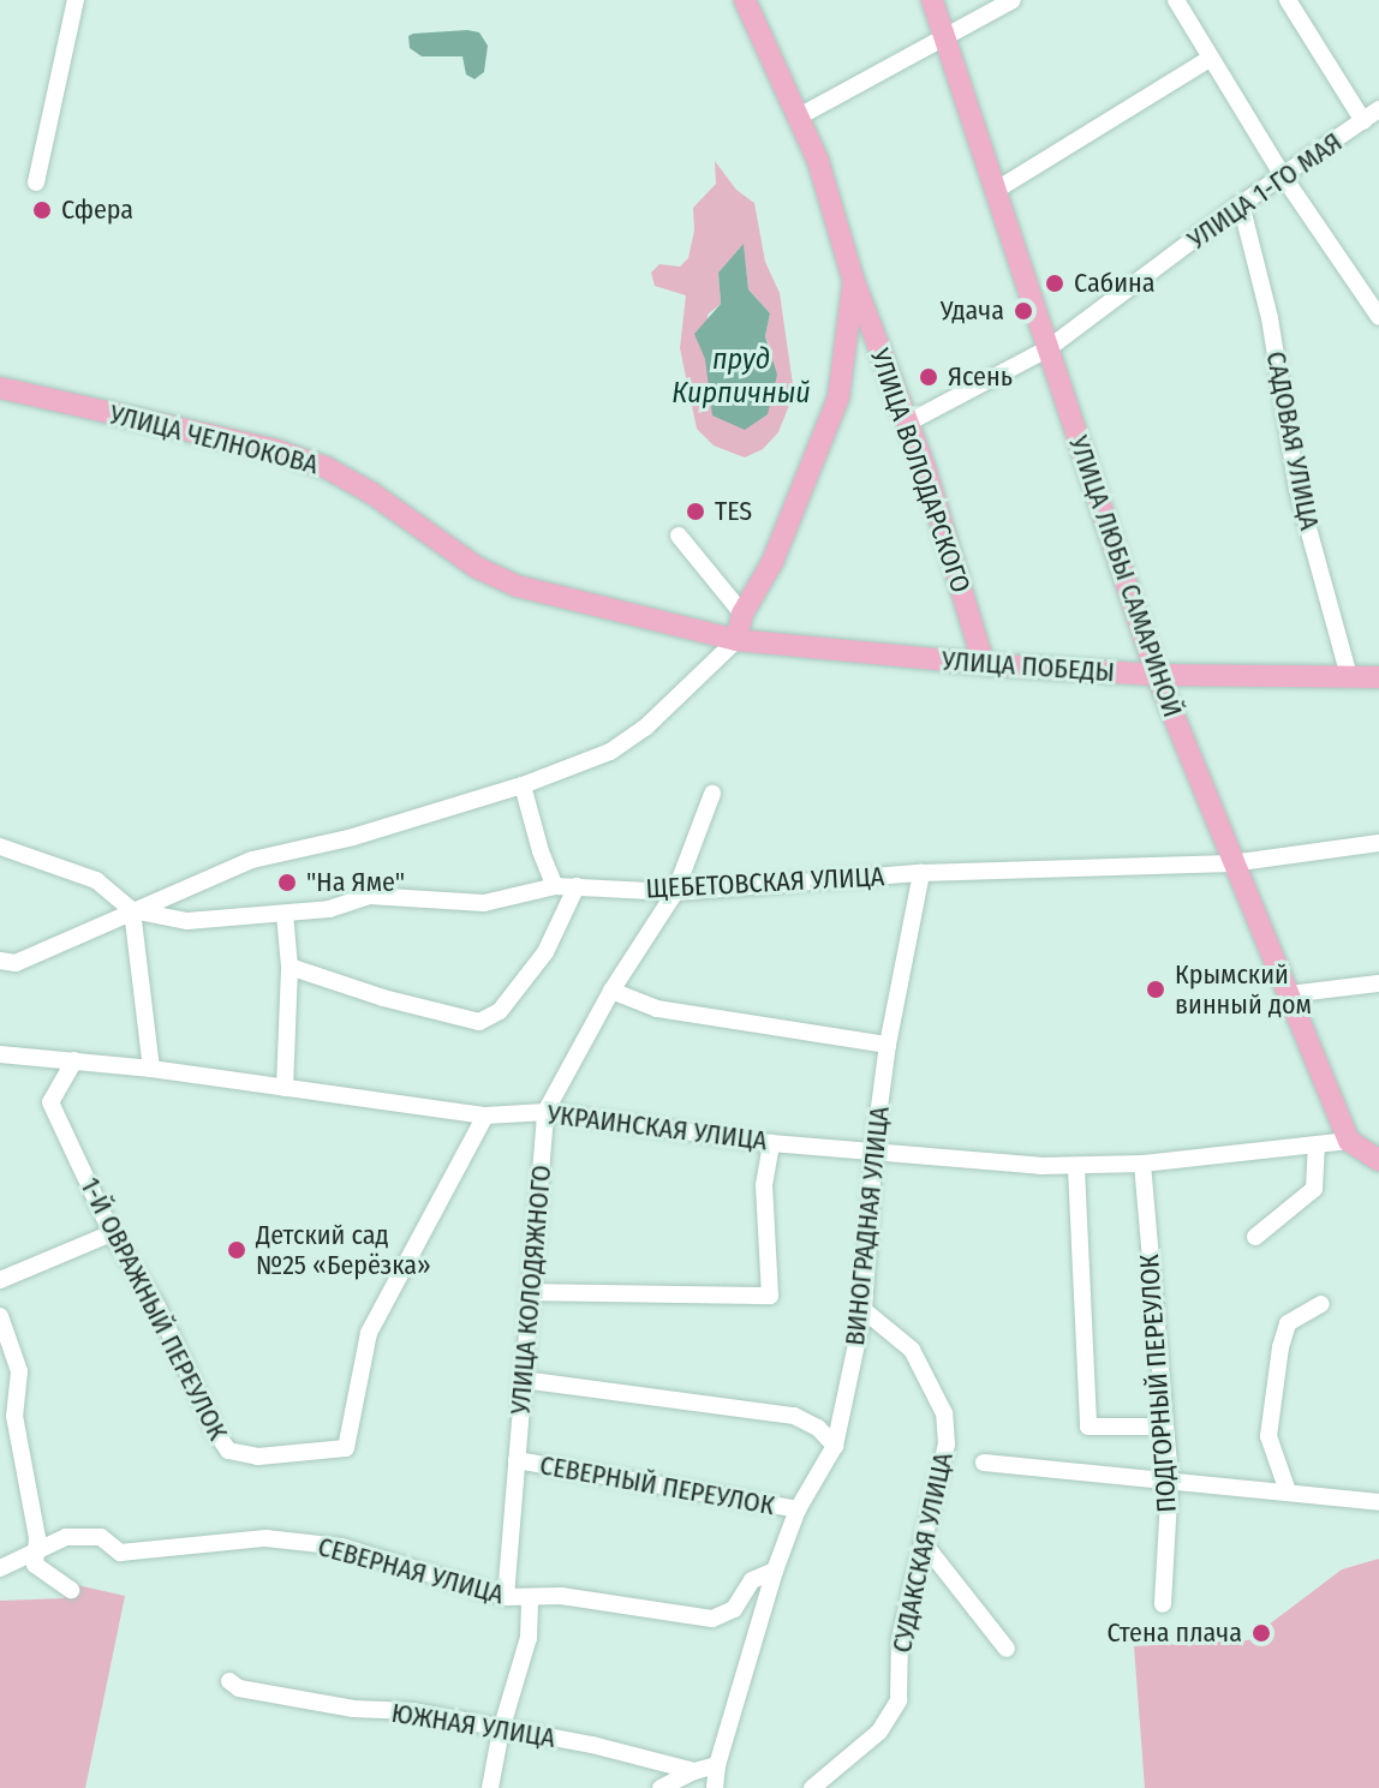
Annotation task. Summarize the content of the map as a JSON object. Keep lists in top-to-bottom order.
{
  "streets": {
    "main road": [
      "УЛИЦА ЧЕЛНОКОВА",
      "УЛИЦА ВОЛОДАРСКОГО",
      "УЛИЦА ЛЮБЫ САМАРИНОЙ",
      "УЛИЦА ПОБЕДЫ"
    ],
    "street": [
      "УЛИЦА 1-ГО МАЯ",
      "САДОВАЯ УЛИЦА",
      "ЩЕБЕТОВСКАЯ УЛИЦА",
      "УКРАИНСКАЯ УЛИЦА",
      "ВИНОГРАДНАЯ УЛИЦА",
      "УЛИЦА КОЛОДЯЖНОГО",
      "1-Й ОВРАЖНЫЙ ПЕРЕУЛОК",
      "ПОДГОРНЫЙ ПЕРЕУЛОК",
      "СЕВЕРНЫЙ ПЕРЕУЛОК",
      "СУДАКСКАЯ УЛИЦА",
      "СЕВЕРНАЯ УЛИЦА",
      "ЮЖНАЯ УЛИЦА"
    ]
  },
  "crossings": [
    ["УЛИЦА 1-ГО МАЯ", "САДОВАЯ УЛИЦА"],
    ["УЛИЦА 1-ГО МАЯ", "УЛИЦА ВОЛОДАРСКОГО"],
    ["УЛИЦА 1-ГО МАЯ", "УЛИЦА ЛЮБЫ САМАРИНОЙ"],
    ["УЛИЦА ЧЕЛНОКОВА", "УЛИЦА ВОЛОДАРСКОГО"],
    ["УЛИЦА ЧЕЛНОКОВА", "УЛИЦА ПОБЕДЫ"],
    ["САДОВАЯ УЛИЦА", "УЛИЦА ПОБЕДЫ"],
    ["УЛИЦА ВОЛОДАРСКОГО", "УЛИЦА ПОБЕДЫ"],
    ["УЛИЦА ЛЮБЫ САМАРИНОЙ", "УЛИЦА ПОБЕДЫ"],
    ["УЛИЦА ЛЮБЫ САМАРИНОЙ", "ЩЕБЕТОВСКАЯ УЛИЦА"],
    ["УЛИЦА ЛЮБЫ САМАРИНОЙ", "УКРАИНСКАЯ УЛИЦА"],
    ["ЩЕБЕТОВСКАЯ УЛИЦА", "ВИНОГРАДНАЯ УЛИЦА"],
    ["ЩЕБЕТОВСКАЯ УЛИЦА", "УЛИЦА КОЛОДЯЖНОГО"],
    ["УКРАИНСКАЯ УЛИЦА", "ВИНОГРАДНАЯ УЛИЦА"],
    ["УКРАИНСКАЯ УЛИЦА", "УЛИЦА КОЛОДЯЖНОГО"],
    ["УКРАИНСКАЯ УЛИЦА", "1-Й ОВРАЖНЫЙ ПЕРЕУЛОК"],
    ["УКРАИНСКАЯ УЛИЦА", "ПОДГОРНЫЙ ПЕРЕУЛОК"],
    ["ВИНОГРАДНАЯ УЛИЦА", "СЕВЕРНЫЙ ПЕРЕУЛОК"],
    ["ВИНОГРАДНАЯ УЛИЦА", "СУДАКСКАЯ УЛИЦА"],
    ["ВИНОГРАДНАЯ УЛИЦА", "СЕВЕРНАЯ УЛИЦА"],
    ["ВИНОГРАДНАЯ УЛИЦА", "ЮЖНАЯ УЛИЦА"],
    ["УЛИЦА КОЛОДЯЖНОГО", "СЕВЕРНЫЙ ПЕРЕУЛОК"],
    ["УЛИЦА КОЛОДЯЖНОГО", "СЕВЕРНАЯ УЛИЦА"]
  ],
  "water": ["пруд Кирпичный"],
  "places": [
    "Сфера",
    "Сабина",
    "Удача",
    "Ясень",
    "TES",
    "\"На Яме\"",
    "Крымский винный дом",
    "Детский сад №25 «Берёзка»",
    "Стена плача"
  ]
}
